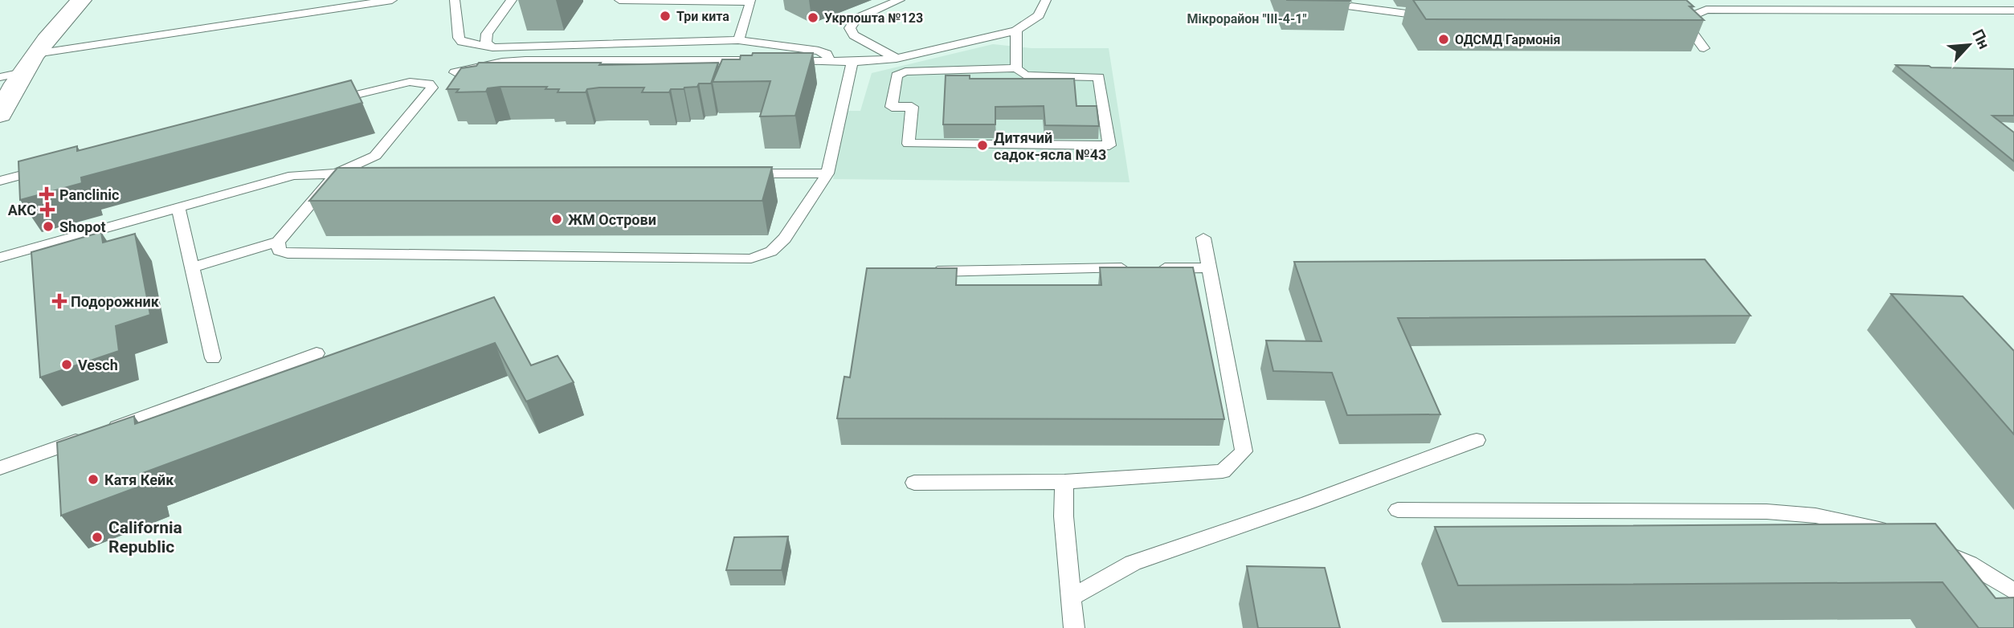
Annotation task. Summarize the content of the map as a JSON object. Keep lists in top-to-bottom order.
{
  "districts": ["Мікрорайон \"ІІІ-4-1\""],
  "places": {
    "other": [
      "Три кита",
      "Укрпошта №123",
      "ОДСМД Гармонія",
      "Дитячий садок-ясла №43",
      "ЖМ Острови",
      "Shopot",
      "Vesch",
      "Катя Кейк",
      "California Republic"
    ],
    "health": ["Panclinic", "АКС", "Подорожник"]
  },
  "north": "top right"
}
